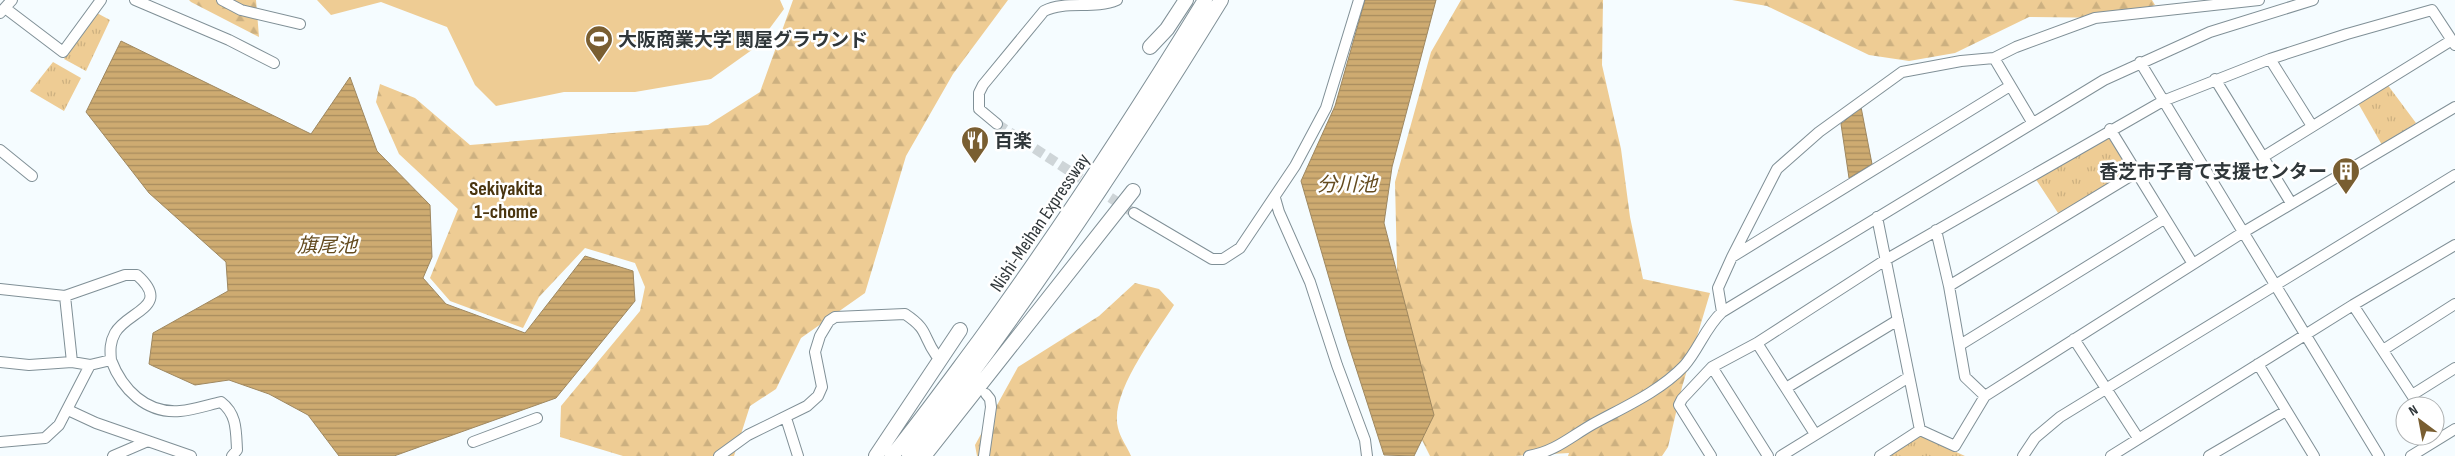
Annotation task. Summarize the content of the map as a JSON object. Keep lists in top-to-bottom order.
{
  "streets": {
    "highway": ["Nishi-Meihan Expressway"]
  },
  "districts": ["Sekiyakita 1-chome"],
  "water": ["分川池", "旗尾池"],
  "places": {
    "sports": ["大阪商業大学 関屋グラウンド"],
    "restaurant": ["百楽"],
    "building": ["香芝市子育て支援センター"]
  },
  "north": "top left"
}
